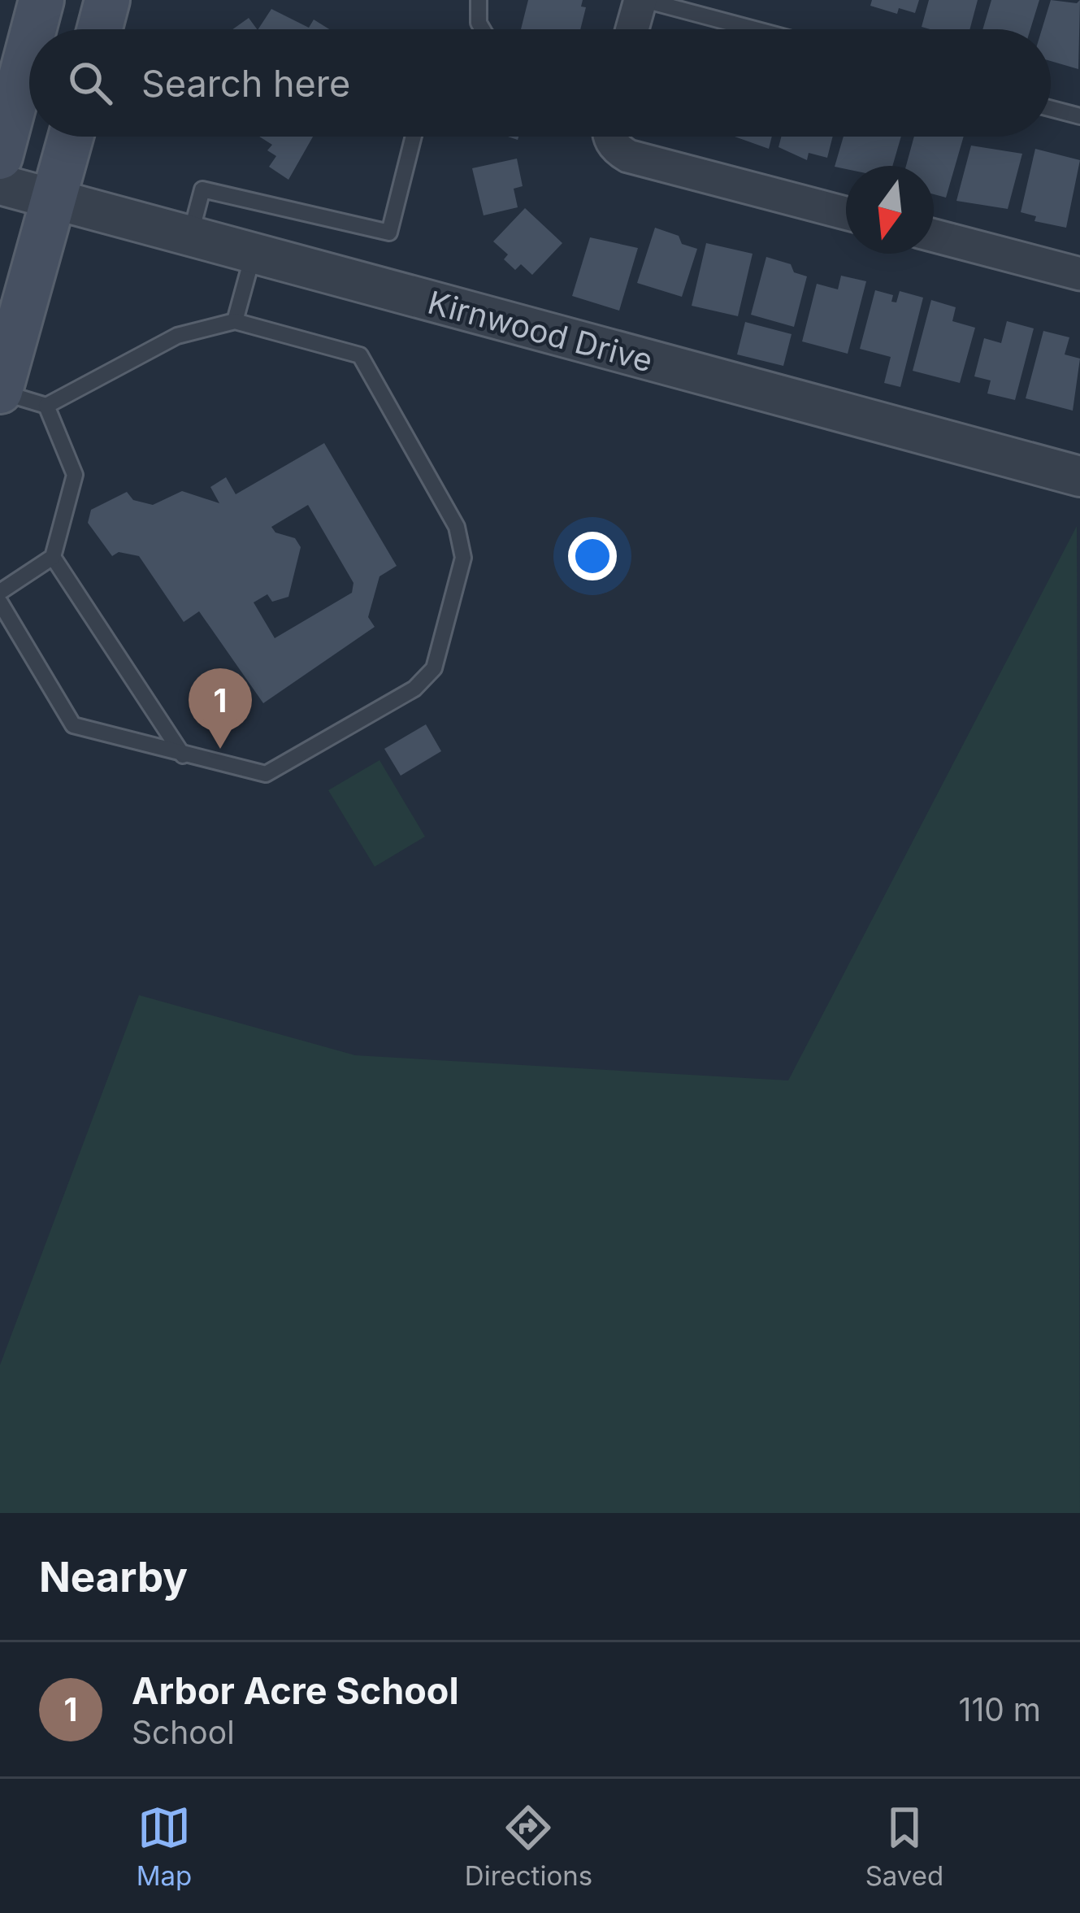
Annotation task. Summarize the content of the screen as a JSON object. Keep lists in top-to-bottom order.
{
  "streets": {
    "street": ["Kirnwood Drive"]
  },
  "north": "bottom",
  "page": {
    "search": "Search here",
    "pins": "1",
    "heading": "Nearby",
    "list": [
      {
        "mark": "1",
        "name": "Arbor Acre School",
        "note": "School",
        "value": "110 m"
      }
    ],
    "nav": ["Map", "Directions", "Saved"]
  }
}
